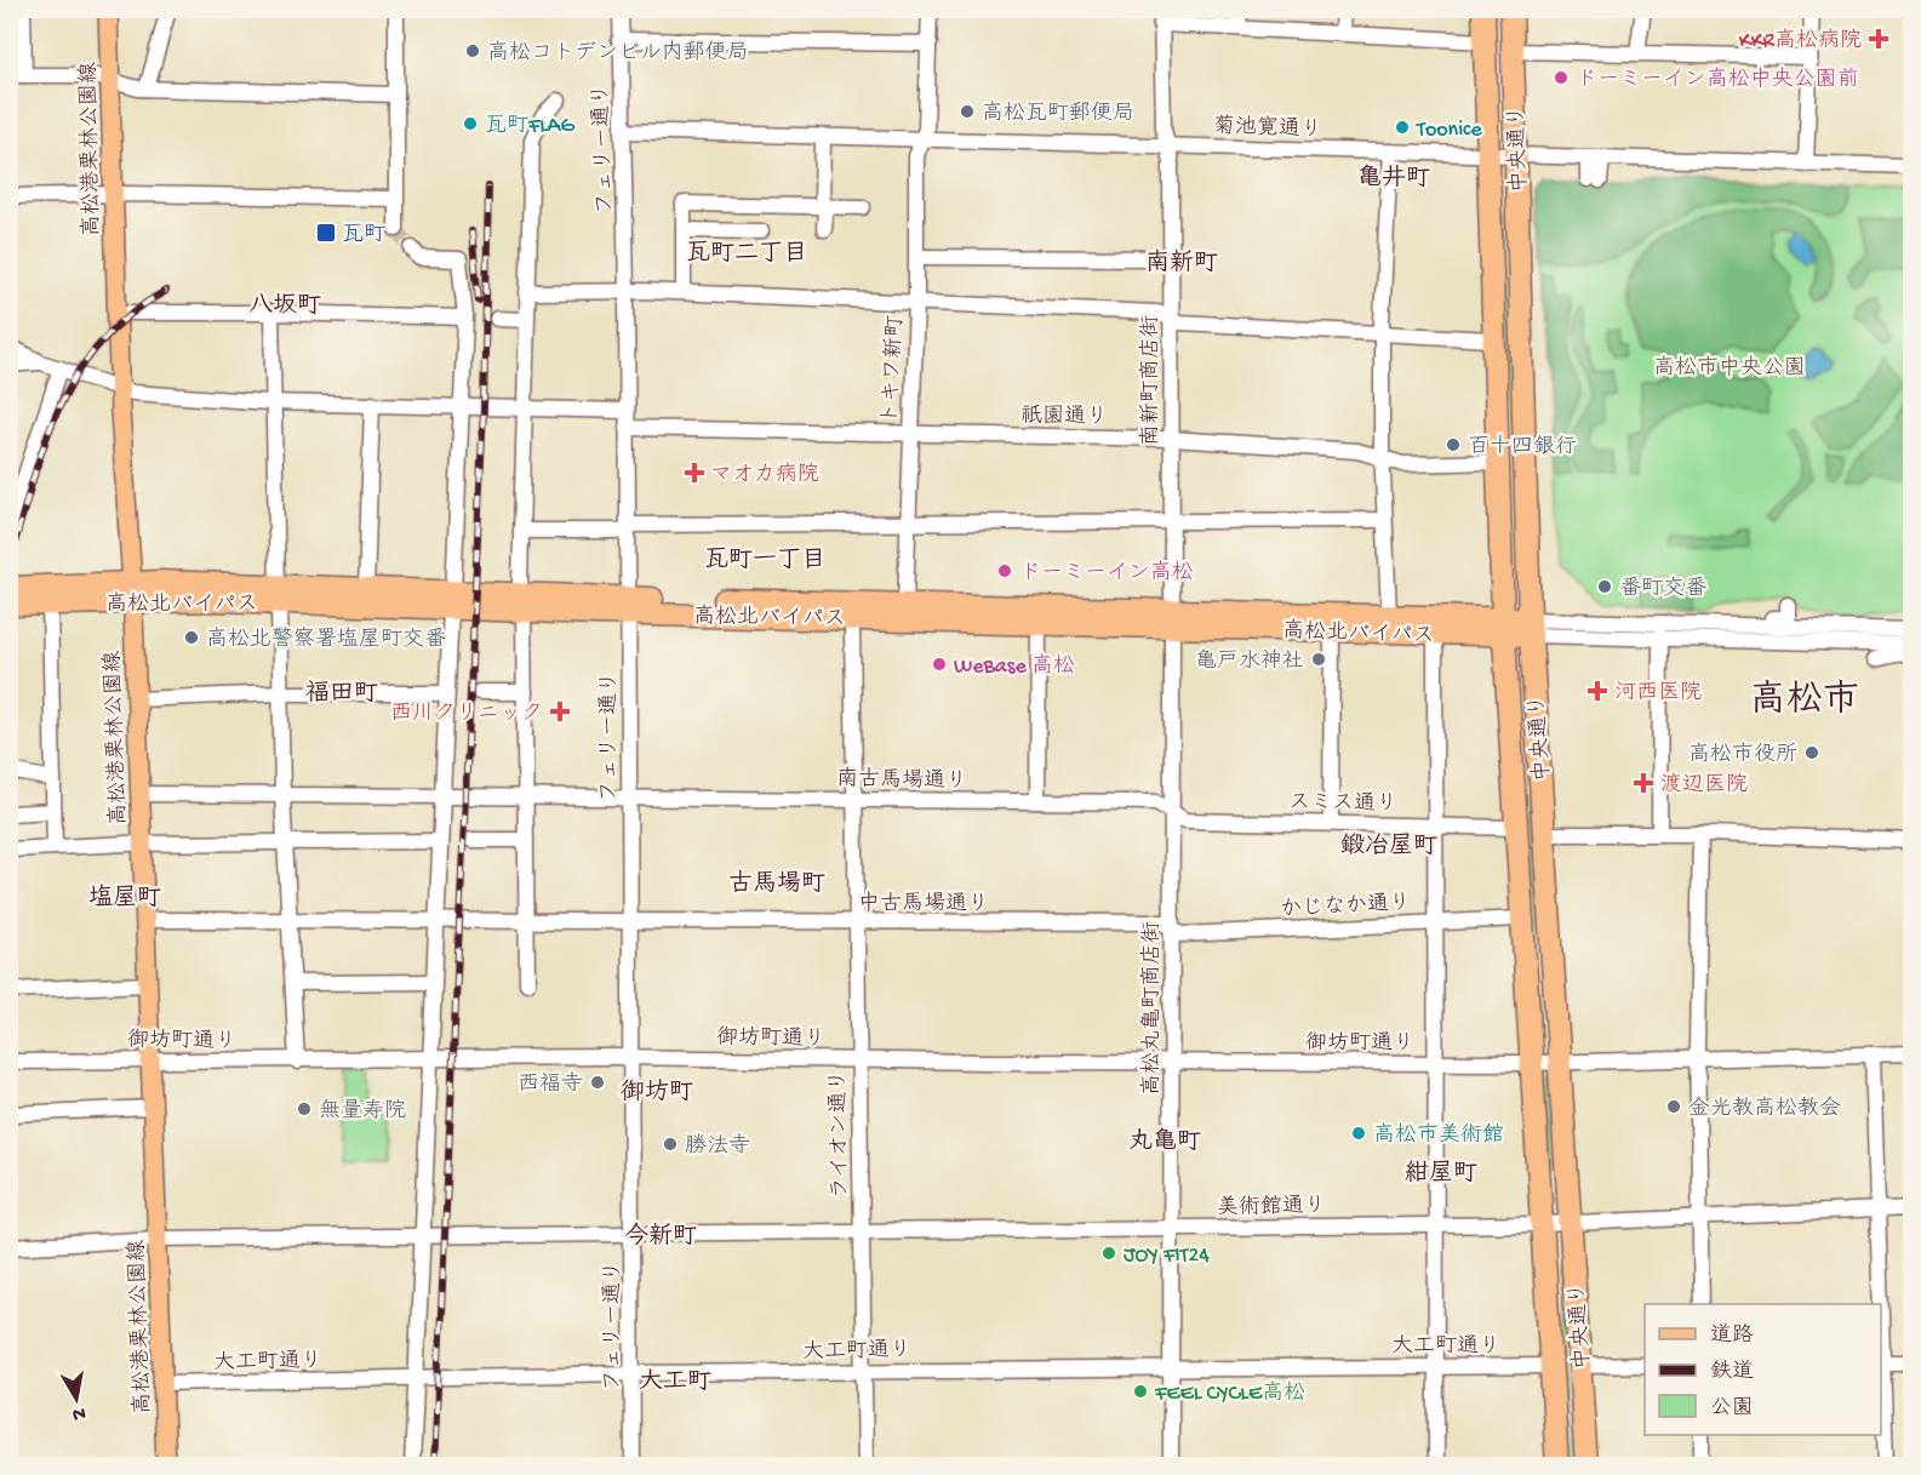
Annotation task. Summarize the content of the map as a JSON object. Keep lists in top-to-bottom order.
{
  "streets": {
    "highway": ["中央通り", "高松北バイパス"],
    "main road": ["高松港栗林公園線"],
    "street": [
      "菊池寛通り",
      "フェリー通り",
      "トキワ新町",
      "南新町商店街",
      "祇園通り",
      "南古馬場通り",
      "スミス通り",
      "中古馬場通り",
      "かじなか通り",
      "高松丸亀町商店街",
      "御坊町通り",
      "ライオン通り",
      "美術館通り",
      "大工町通り"
    ]
  },
  "crossings": [
    ["菊池寛通り", "フェリー通り"],
    ["菊池寛通り", "中央通り"],
    ["菊池寛通り", "トキワ新町"],
    ["菊池寛通り", "南新町商店街"],
    ["高松港栗林公園線", "高松北バイパス"],
    ["高松港栗林公園線", "南古馬場通り"],
    ["高松港栗林公園線", "中古馬場通り"],
    ["高松港栗林公園線", "御坊町通り"],
    ["高松港栗林公園線", "美術館通り"],
    ["高松港栗林公園線", "大工町通り"],
    ["フェリー通り", "祇園通り"],
    ["フェリー通り", "高松北バイパス"],
    ["フェリー通り", "南古馬場通り"],
    ["フェリー通り", "中古馬場通り"],
    ["フェリー通り", "御坊町通り"],
    ["フェリー通り", "美術館通り"],
    ["フェリー通り", "大工町通り"],
    ["中央通り", "祇園通り"],
    ["中央通り", "高松北バイパス"],
    ["中央通り", "スミス通り"],
    ["中央通り", "かじなか通り"],
    ["中央通り", "御坊町通り"],
    ["中央通り", "美術館通り"],
    ["中央通り", "大工町通り"],
    ["トキワ新町", "祇園通り"],
    ["トキワ新町", "高松北バイパス"],
    ["南新町商店街", "祇園通り"],
    ["南古馬場通り", "スミス通り"],
    ["南古馬場通り", "高松丸亀町商店街"],
    ["南古馬場通り", "ライオン通り"],
    ["スミス通り", "高松丸亀町商店街"],
    ["中古馬場通り", "かじなか通り"],
    ["中古馬場通り", "高松丸亀町商店街"],
    ["中古馬場通り", "ライオン通り"],
    ["かじなか通り", "高松丸亀町商店街"],
    ["高松丸亀町商店街", "御坊町通り"],
    ["高松丸亀町商店街", "美術館通り"],
    ["高松丸亀町商店街", "大工町通り"],
    ["御坊町通り", "ライオン通り"],
    ["ライオン通り", "美術館通り"],
    ["ライオン通り", "大工町通り"]
  ],
  "districts": [
    "亀井町",
    "瓦町二丁目",
    "南新町",
    "八坂町",
    "瓦町一丁目",
    "福田町",
    "高松市",
    "鍛冶屋町",
    "古馬場町",
    "塩屋町",
    "御坊町",
    "丸亀町",
    "紺屋町",
    "今新町",
    "大工町"
  ],
  "parks": ["高松市中央公園"],
  "places": {
    "health": [
      "KKR高松病院",
      "マオカ病院",
      "河西医院",
      "西川クリニック",
      "渡辺医院"
    ],
    "other": [
      "高松コトデンビル内郵便局",
      "ドーミーイン高松中央公園前",
      "高松瓦町郵便局",
      "瓦町FLAG",
      "Toonice",
      "百十四銀行",
      "ドーミーイン高松",
      "番町交番",
      "高松北警察署塩屋町交番",
      "亀戸水神社",
      "WeBase 高松",
      "高松市役所",
      "西福寺",
      "金光教高松教会",
      "無量寿院",
      "高松市美術館",
      "勝法寺",
      "JOY FIT24",
      "FEEL CYCLE高松"
    ],
    "transit": ["瓦町"]
  },
  "legend": ["道路", "鉄道", "公園"],
  "north": "bottom"
}
